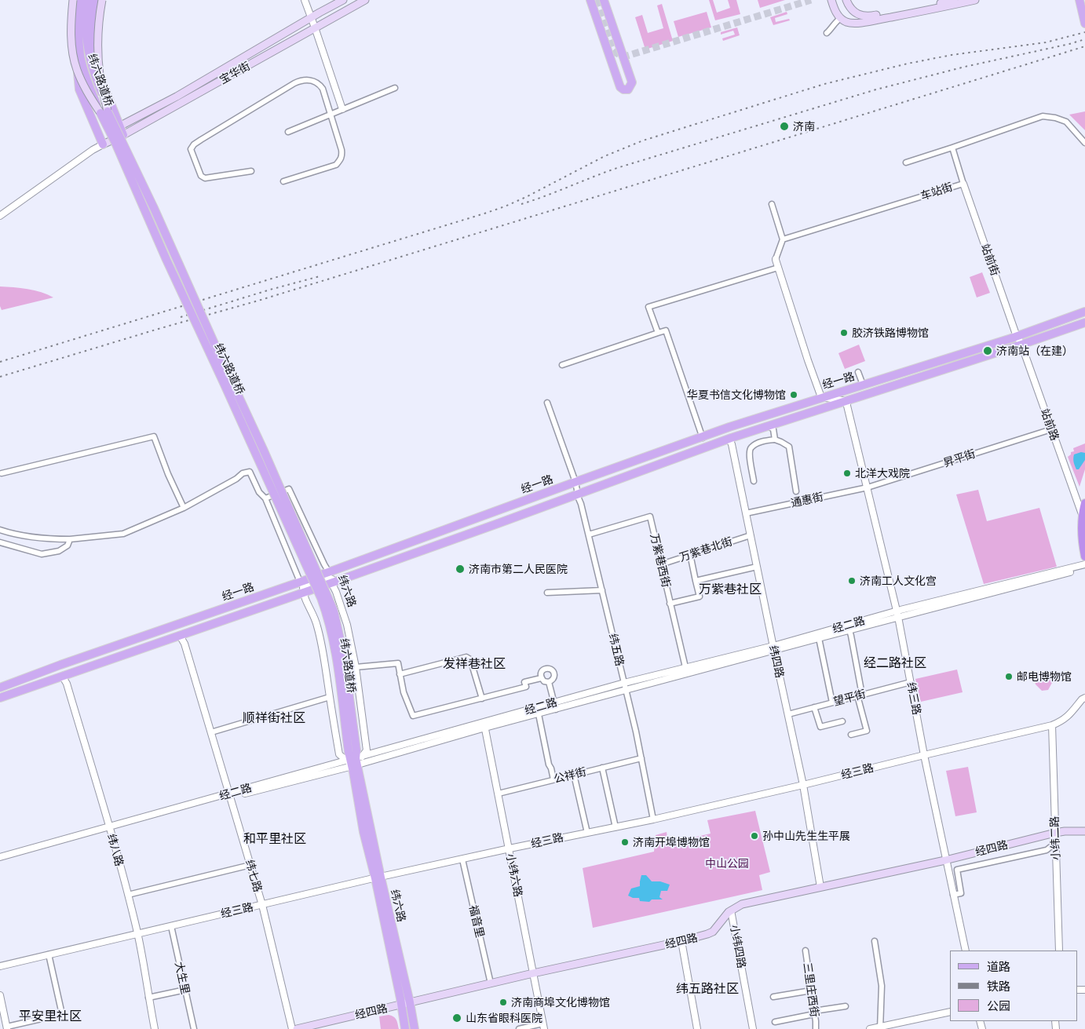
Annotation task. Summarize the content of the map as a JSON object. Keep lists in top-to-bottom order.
{
  "streets": {
    "main road": [
      "宝华街",
      "纬六路道桥",
      "经一路",
      "纬六路",
      "经四路"
    ],
    "street": [
      "车站街",
      "站前街",
      "站前路",
      "昇平街",
      "通惠街",
      "万紫巷北街",
      "万紫巷西街",
      "经二路",
      "纬五路",
      "纬四路",
      "望平街",
      "纬三路",
      "经三路",
      "公祥街",
      "小纬二路",
      "纬八路",
      "小纬六路",
      "纬七路",
      "福音里",
      "小纬四路",
      "大生里",
      "三里庄西街"
    ]
  },
  "crossings": [
    ["纬六路道桥", "纬六路"],
    ["纬六路道桥", "经二路"],
    ["车站街", "站前街"],
    ["站前街", "经一路"],
    ["站前街", "站前路"],
    ["经一路", "站前路"],
    ["经一路", "纬六路"],
    ["经一路", "纬五路"],
    ["经一路", "纬四路"],
    ["经一路", "纬三路"],
    ["经一路", "纬八路"],
    ["经一路", "纬七路"],
    ["站前路", "昇平街"],
    ["昇平街", "通惠街"],
    ["昇平街", "纬三路"],
    ["通惠街", "纬四路"],
    ["通惠街", "纬三路"],
    ["万紫巷北街", "万紫巷西街"],
    ["万紫巷北街", "纬四路"],
    ["万紫巷西街", "经二路"],
    ["万紫巷西街", "纬五路"],
    ["纬六路", "经二路"],
    ["纬六路", "经三路"],
    ["纬六路", "经四路"],
    ["经二路", "纬五路"],
    ["经二路", "纬四路"],
    ["经二路", "纬三路"],
    ["经二路", "纬八路"],
    ["经二路", "小纬六路"],
    ["经二路", "纬七路"],
    ["纬五路", "经三路"],
    ["纬五路", "公祥街"],
    ["纬四路", "望平街"],
    ["纬四路", "经三路"],
    ["纬四路", "经四路"],
    ["望平街", "纬三路"],
    ["纬三路", "经三路"],
    ["纬三路", "经四路"],
    ["经三路", "小纬二路"],
    ["经三路", "纬八路"],
    ["经三路", "小纬六路"],
    ["经三路", "纬七路"],
    ["经三路", "福音里"],
    ["经三路", "大生里"],
    ["公祥街", "小纬六路"],
    ["小纬二路", "经四路"],
    ["经四路", "小纬六路"],
    ["经四路", "福音里"],
    ["经四路", "小纬四路"]
  ],
  "districts": [
    "万紫巷社区",
    "经二路社区",
    "发祥巷社区",
    "顺祥街社区",
    "和平里社区",
    "纬五路社区",
    "平安里社区"
  ],
  "parks": ["中山公园"],
  "places": [
    "济南",
    "胶济铁路博物馆",
    "济南站（在建）",
    "华夏书信文化博物馆",
    "北洋大戏院",
    "济南市第二人民医院",
    "济南工人文化宫",
    "邮电博物馆",
    "孙中山先生生平展",
    "济南开埠博物馆",
    "济南商埠文化博物馆",
    "山东省眼科医院"
  ],
  "legend": ["道路", "铁路", "公园"]
}
